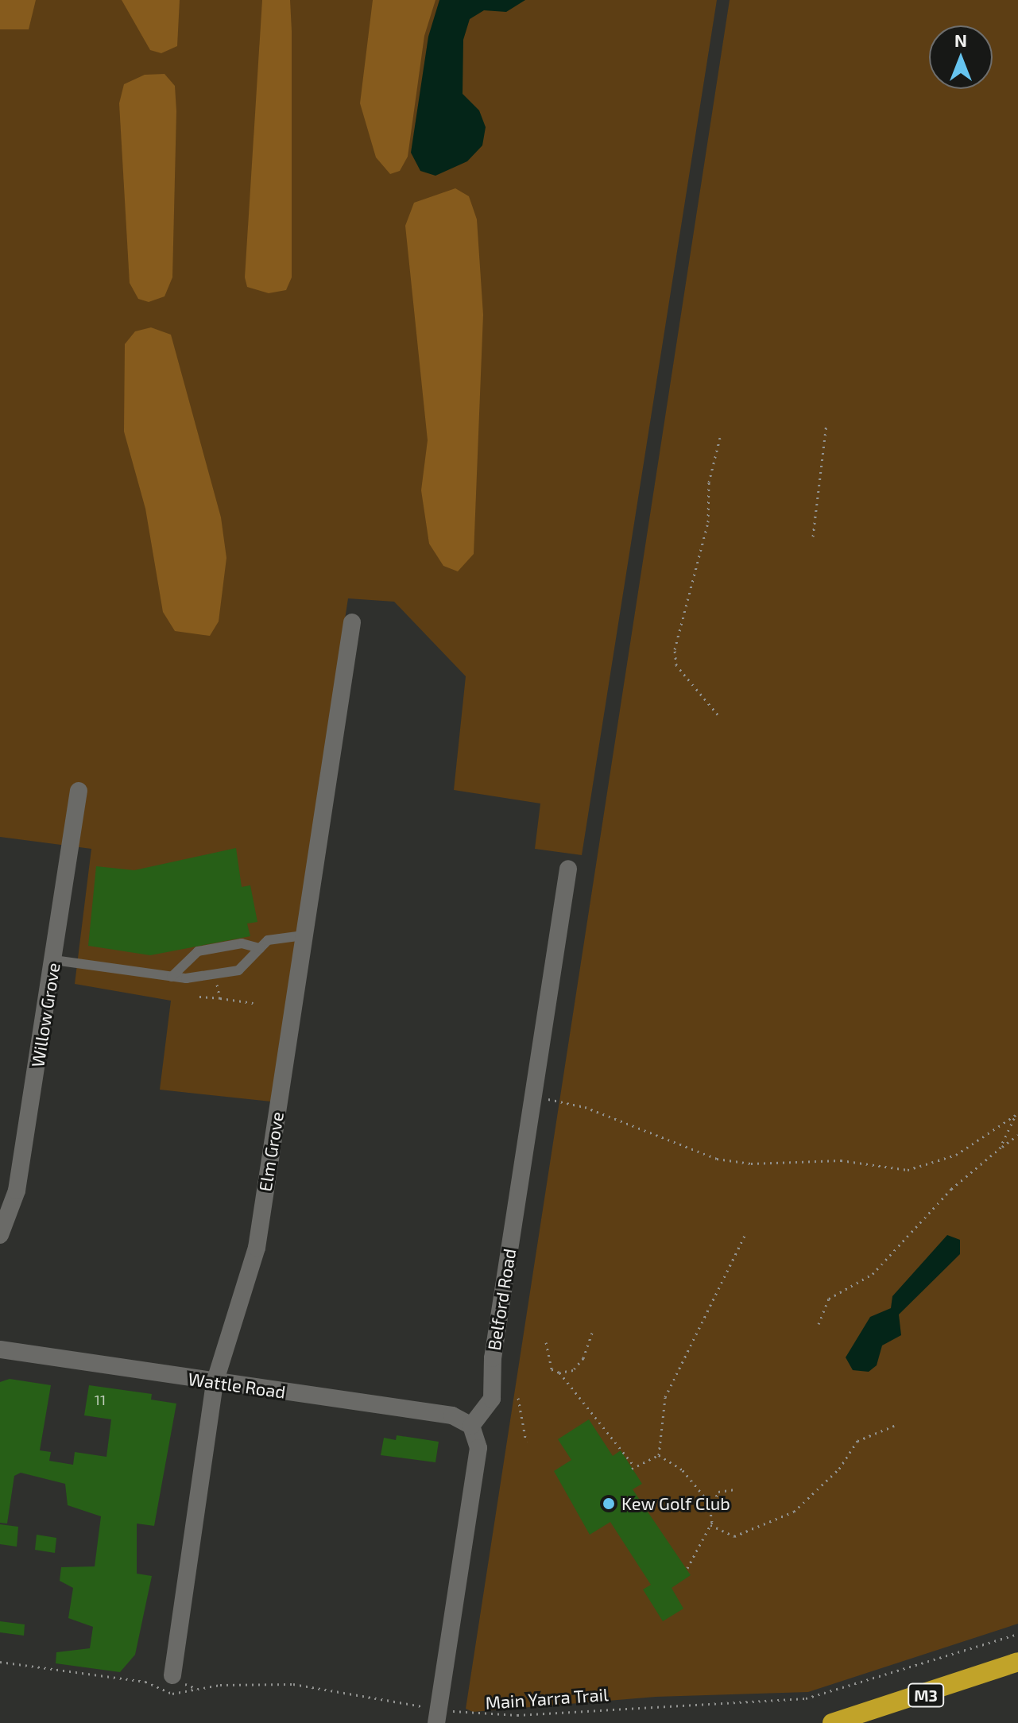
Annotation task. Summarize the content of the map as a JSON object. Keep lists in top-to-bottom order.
{
  "streets": {
    "highway": ["M3"],
    "street": [
      "Willow Grove",
      "Elm Grove",
      "Belford Road",
      "Wattle Road"
    ],
    "path": ["Main Yarra Trail"]
  },
  "crossings": [
    ["Elm Grove", "Wattle Road"],
    ["Belford Road", "Wattle Road"]
  ],
  "places": ["Kew Golf Club"],
  "house_numbers": ["11"],
  "north": "top"
}
